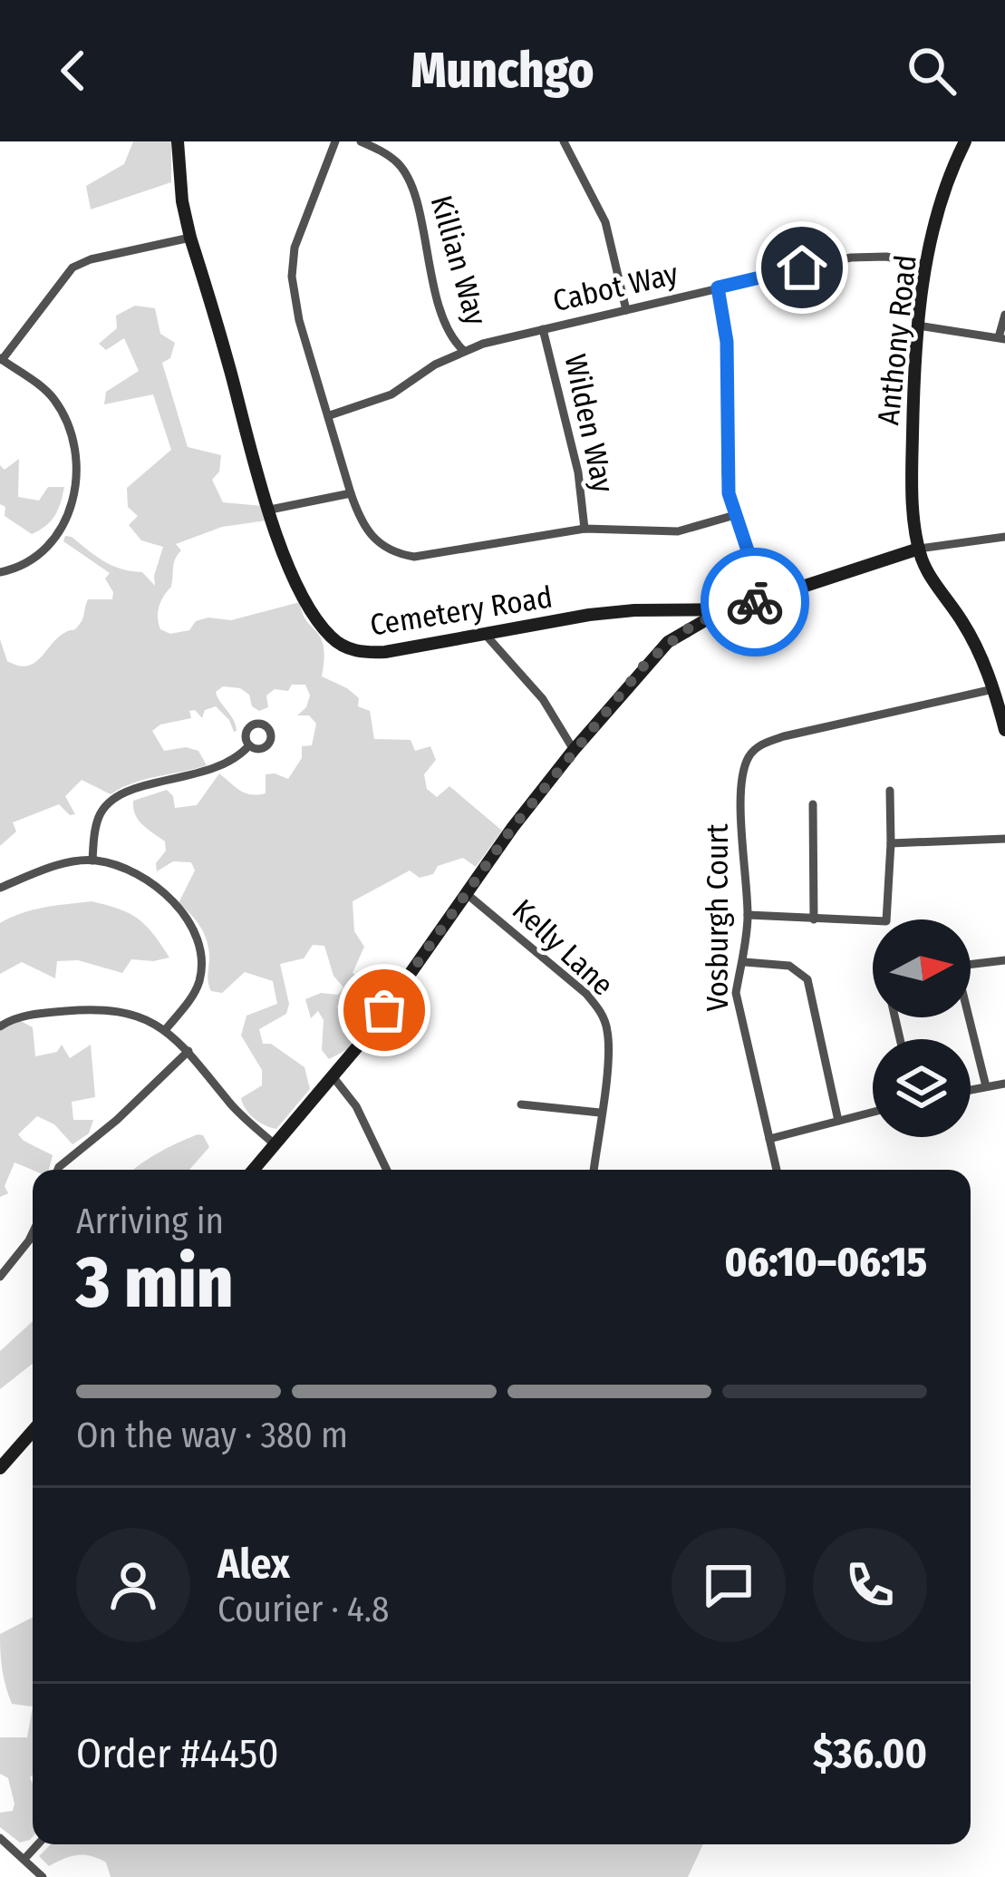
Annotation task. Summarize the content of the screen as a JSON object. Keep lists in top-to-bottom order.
{
  "streets": {
    "street": [
      "Killian Way",
      "Cabot Way",
      "Anthony Road",
      "Wilden Way",
      "Cemetery Road",
      "Vosburgh Court",
      "Kelly Lane"
    ]
  },
  "crossings": [
    ["Killian Way", "Cabot Way"],
    ["Cabot Way", "Anthony Road"],
    ["Cabot Way", "Wilden Way"],
    ["Anthony Road", "Cemetery Road"]
  ],
  "north": "right",
  "page": {
    "header": "Munchgo",
    "heading": ["3 min", "Arriving in", "06:10–06:15"],
    "panel": [
      "Alex",
      "Courier · 4.8",
      "Order #4450",
      "$36.00"
    ],
    "bar": "On the way · 380 m"
  }
}
